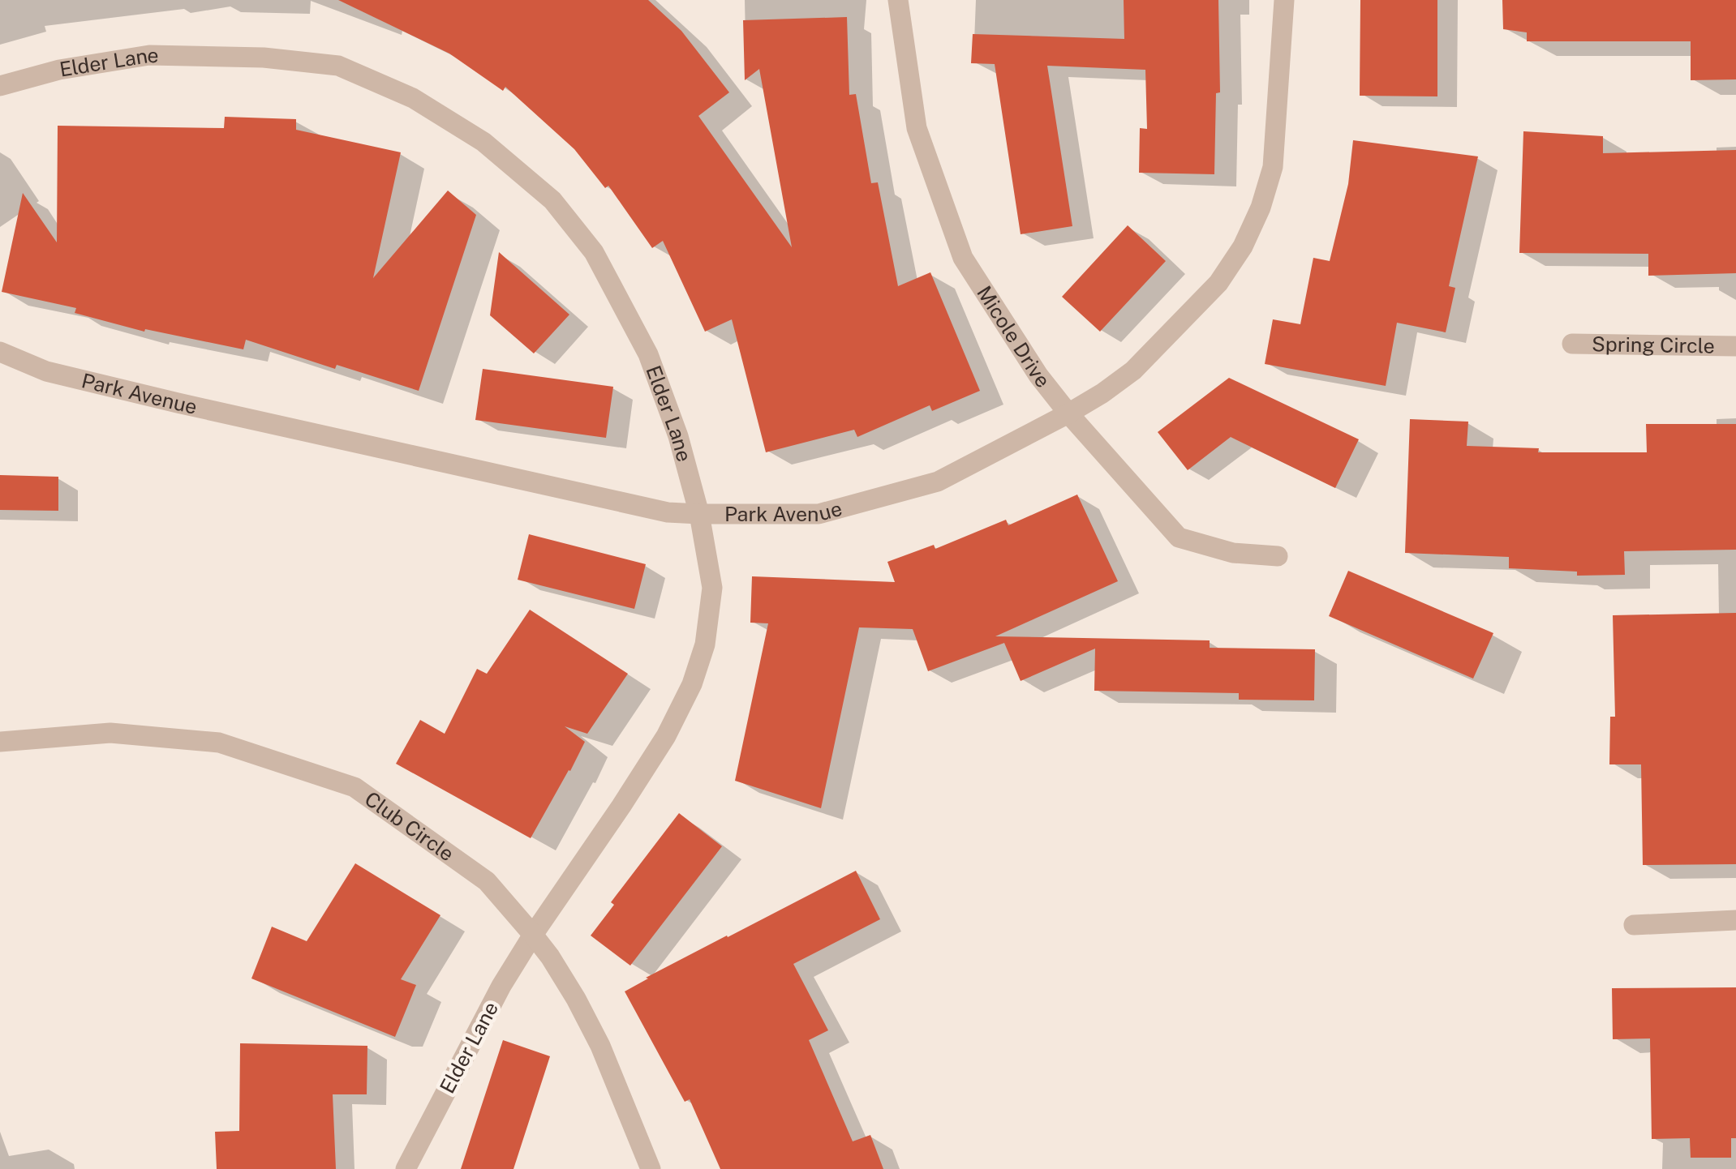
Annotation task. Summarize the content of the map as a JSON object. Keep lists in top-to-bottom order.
{
  "streets": {
    "street": [
      "Elder Lane",
      "Micole Drive",
      "Spring Circle",
      "Park Avenue",
      "Club Circle"
    ]
  },
  "crossings": [
    ["Elder Lane", "Park Avenue"],
    ["Elder Lane", "Club Circle"],
    ["Micole Drive", "Park Avenue"]
  ]
}
